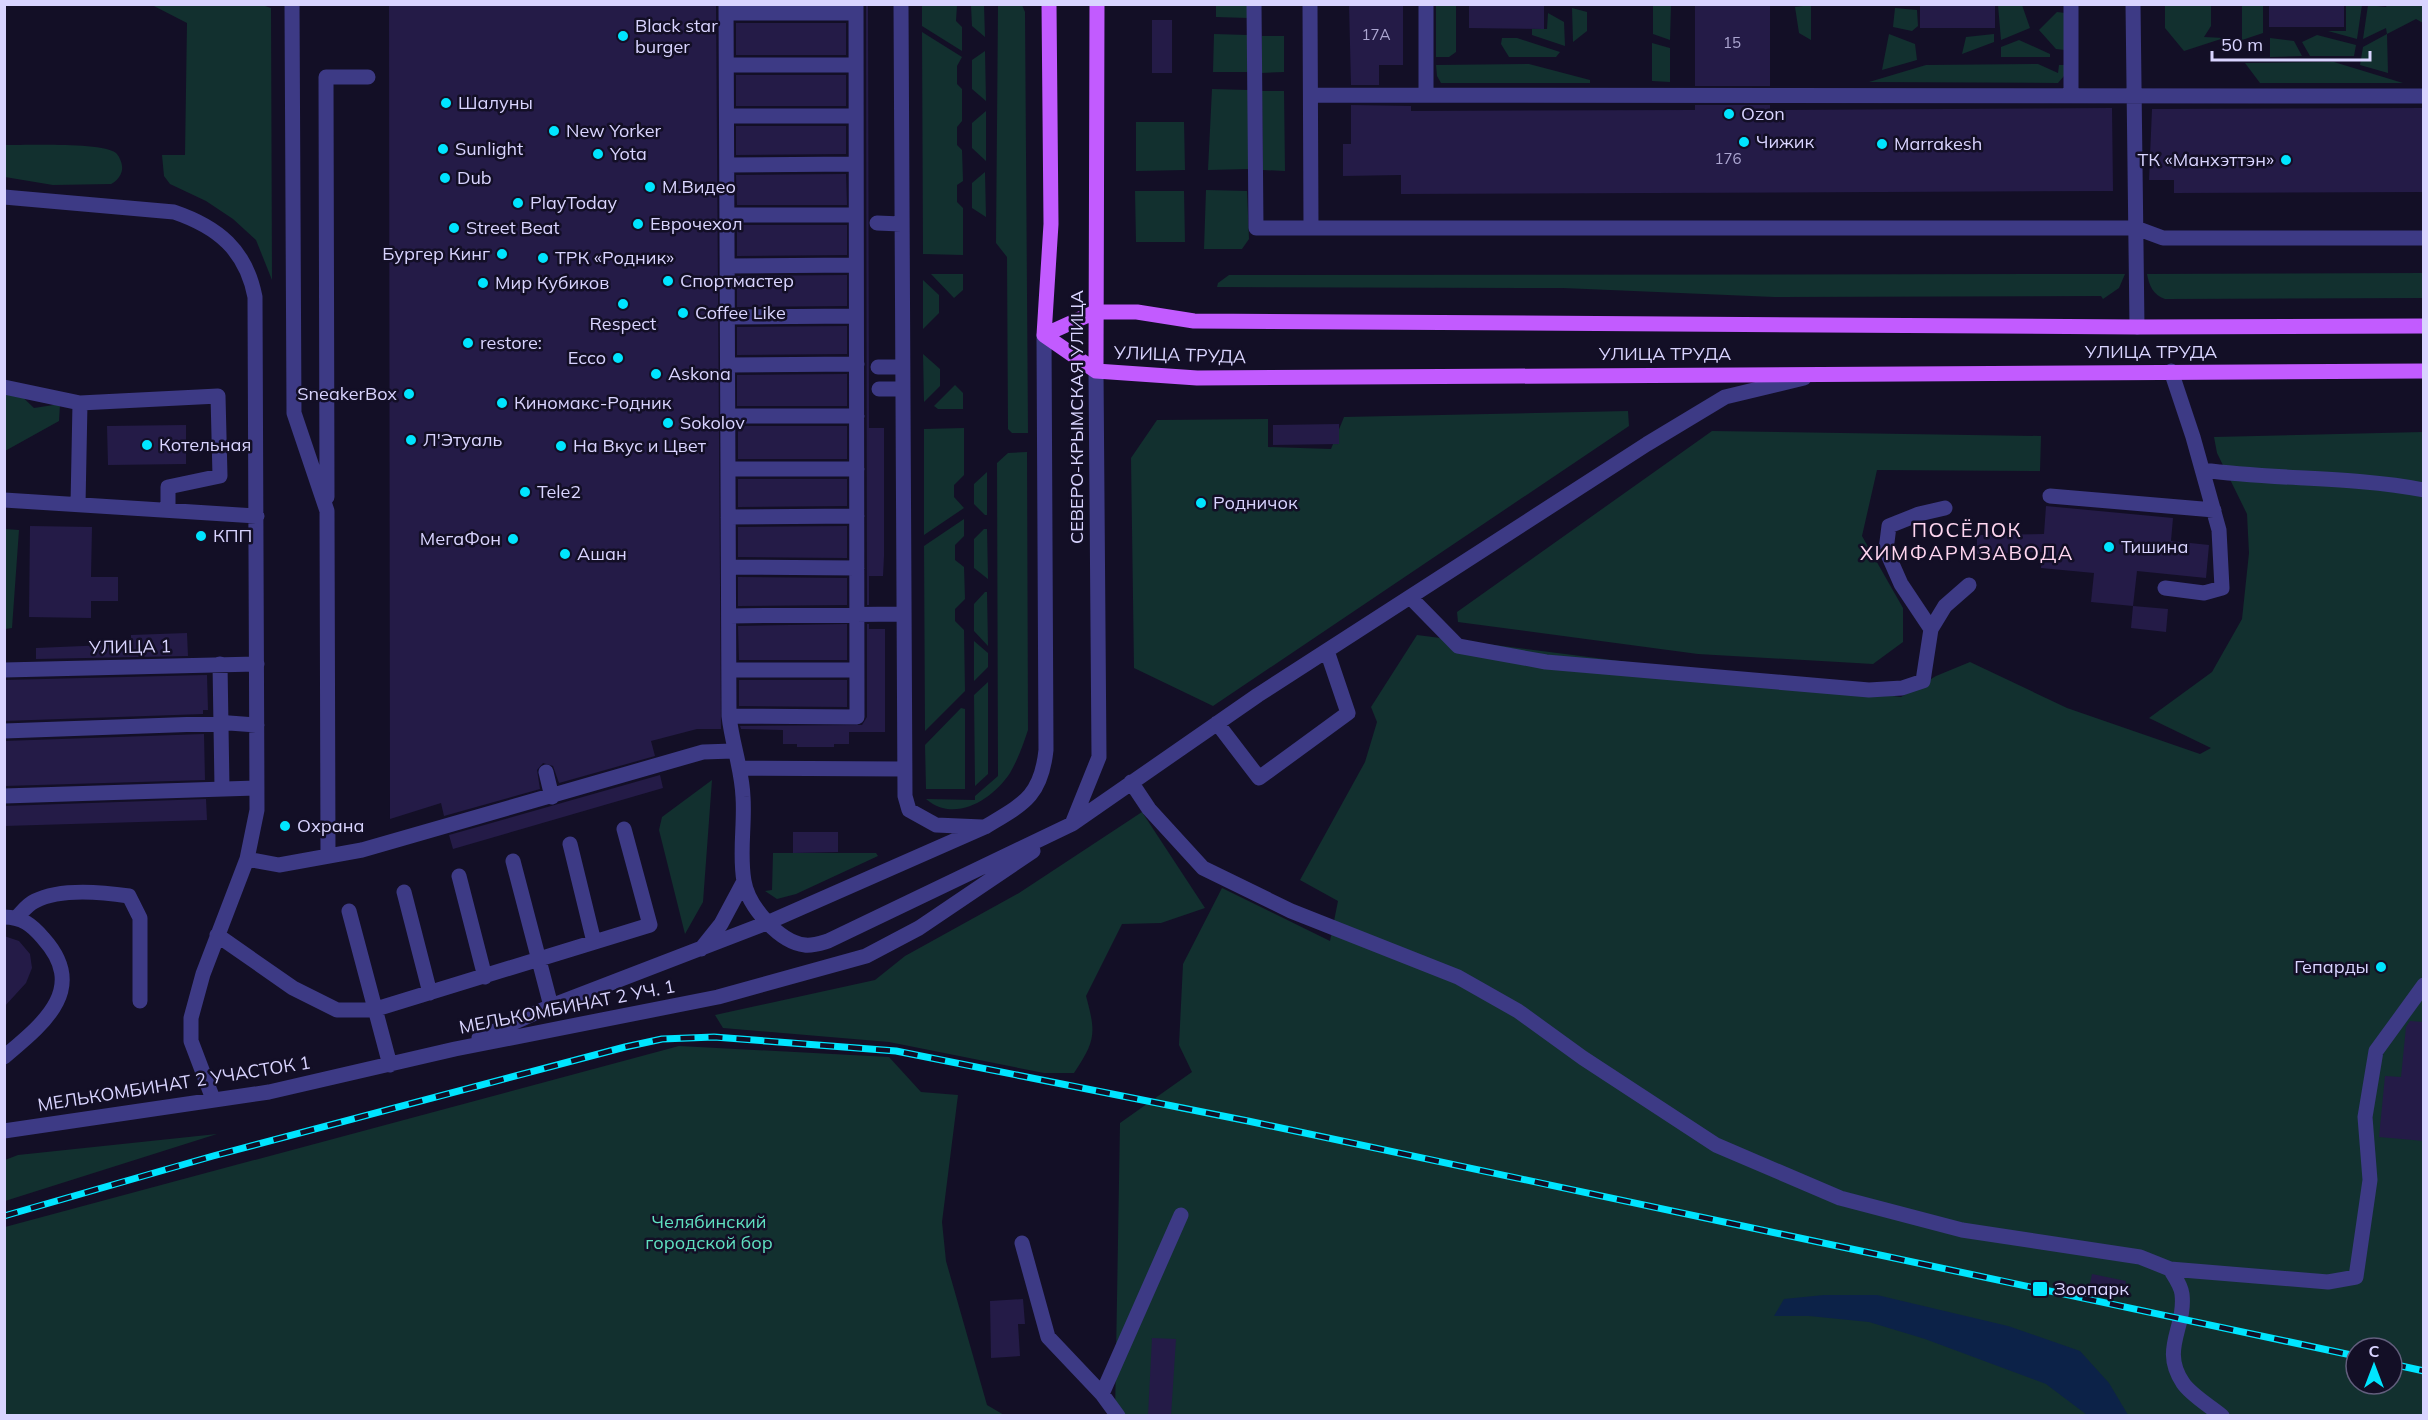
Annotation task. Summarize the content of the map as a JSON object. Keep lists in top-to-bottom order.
{
  "streets": {
    "main road": ["УЛИЦА ТРУДА", "СЕВЕРО-КРЫМСКАЯ УЛИЦА"],
    "street": ["УЛИЦА 1", "МЕЛЬКОМБИНАТ 2 УЧ. 1", "МЕЛЬКОМБИНАТ 2 УЧАСТОК 1"]
  },
  "crossings": [
    ["УЛИЦА ТРУДА", "СЕВЕРО-КРЫМСКАЯ УЛИЦА"],
    ["СЕВЕРО-КРЫМСКАЯ УЛИЦА", "МЕЛЬКОМБИНАТ 2 УЧ. 1"],
    ["МЕЛЬКОМБИНАТ 2 УЧ. 1", "МЕЛЬКОМБИНАТ 2 УЧАСТОК 1"]
  ],
  "districts": ["ПОСЁЛОК ХИМФАРМЗАВОДА"],
  "parks": ["Челябинский городской бор"],
  "places": {
    "other": [
      "Black star burger",
      "Шалуны",
      "Ozon",
      "New Yorker",
      "Чижик",
      "Marrakesh",
      "Sunlight",
      "Yota",
      "ТК «Манхэттэн»",
      "Dub",
      "М.Видео",
      "PlayToday",
      "Еврочехол",
      "Street Beat",
      "Бургер Кинг",
      "ТРК «Родник»",
      "Спортмастер",
      "Мир Кубиков",
      "Respect",
      "Coffee Like",
      "restore:",
      "Ecco",
      "Askona",
      "SneakerBox",
      "Киномакс-Родник",
      "Sokolov",
      "Л'Этуаль",
      "Котельная",
      "На Вкус и Цвет",
      "Tele2",
      "Родничок",
      "КПП",
      "МегаФон",
      "Тишина",
      "Ашан",
      "Охрана",
      "Гепарды"
    ],
    "transit": ["Зоопарк"]
  },
  "house_numbers": ["17А", "15", "176"],
  "scale_bar": "50 m",
  "north": "top"
}
